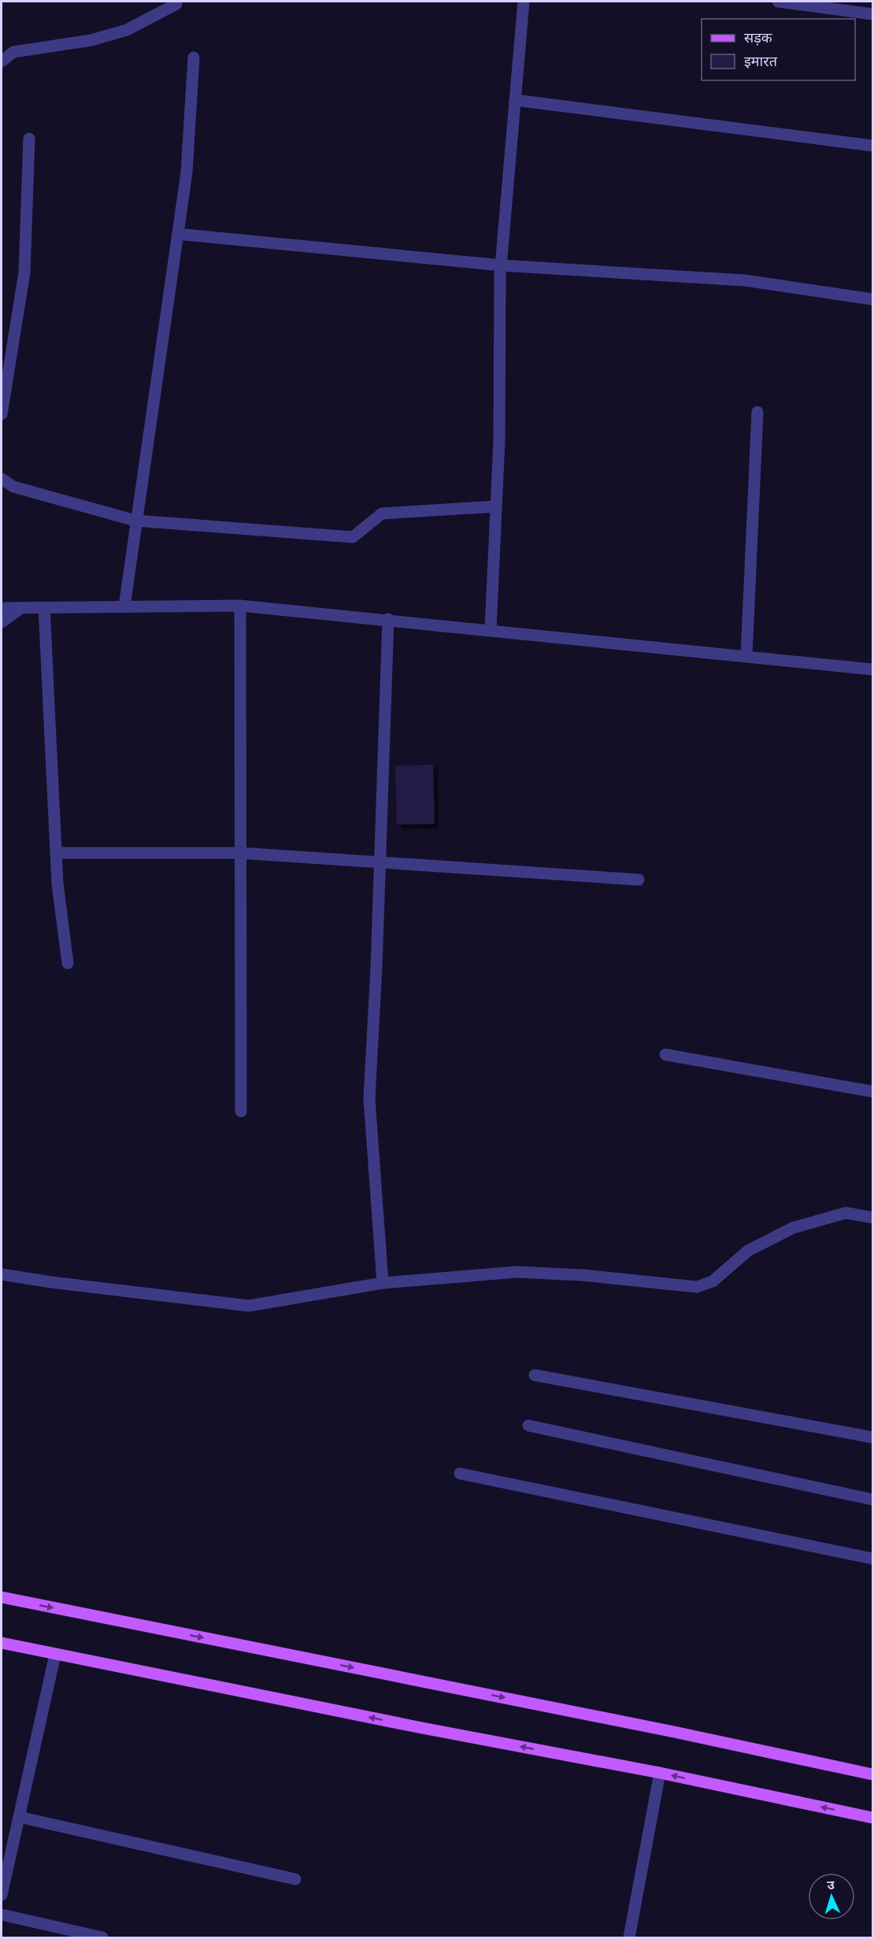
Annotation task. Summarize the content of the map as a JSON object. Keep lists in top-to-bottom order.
{
  "legend": ["सड़क", "इमारत"],
  "north": "top"
}
